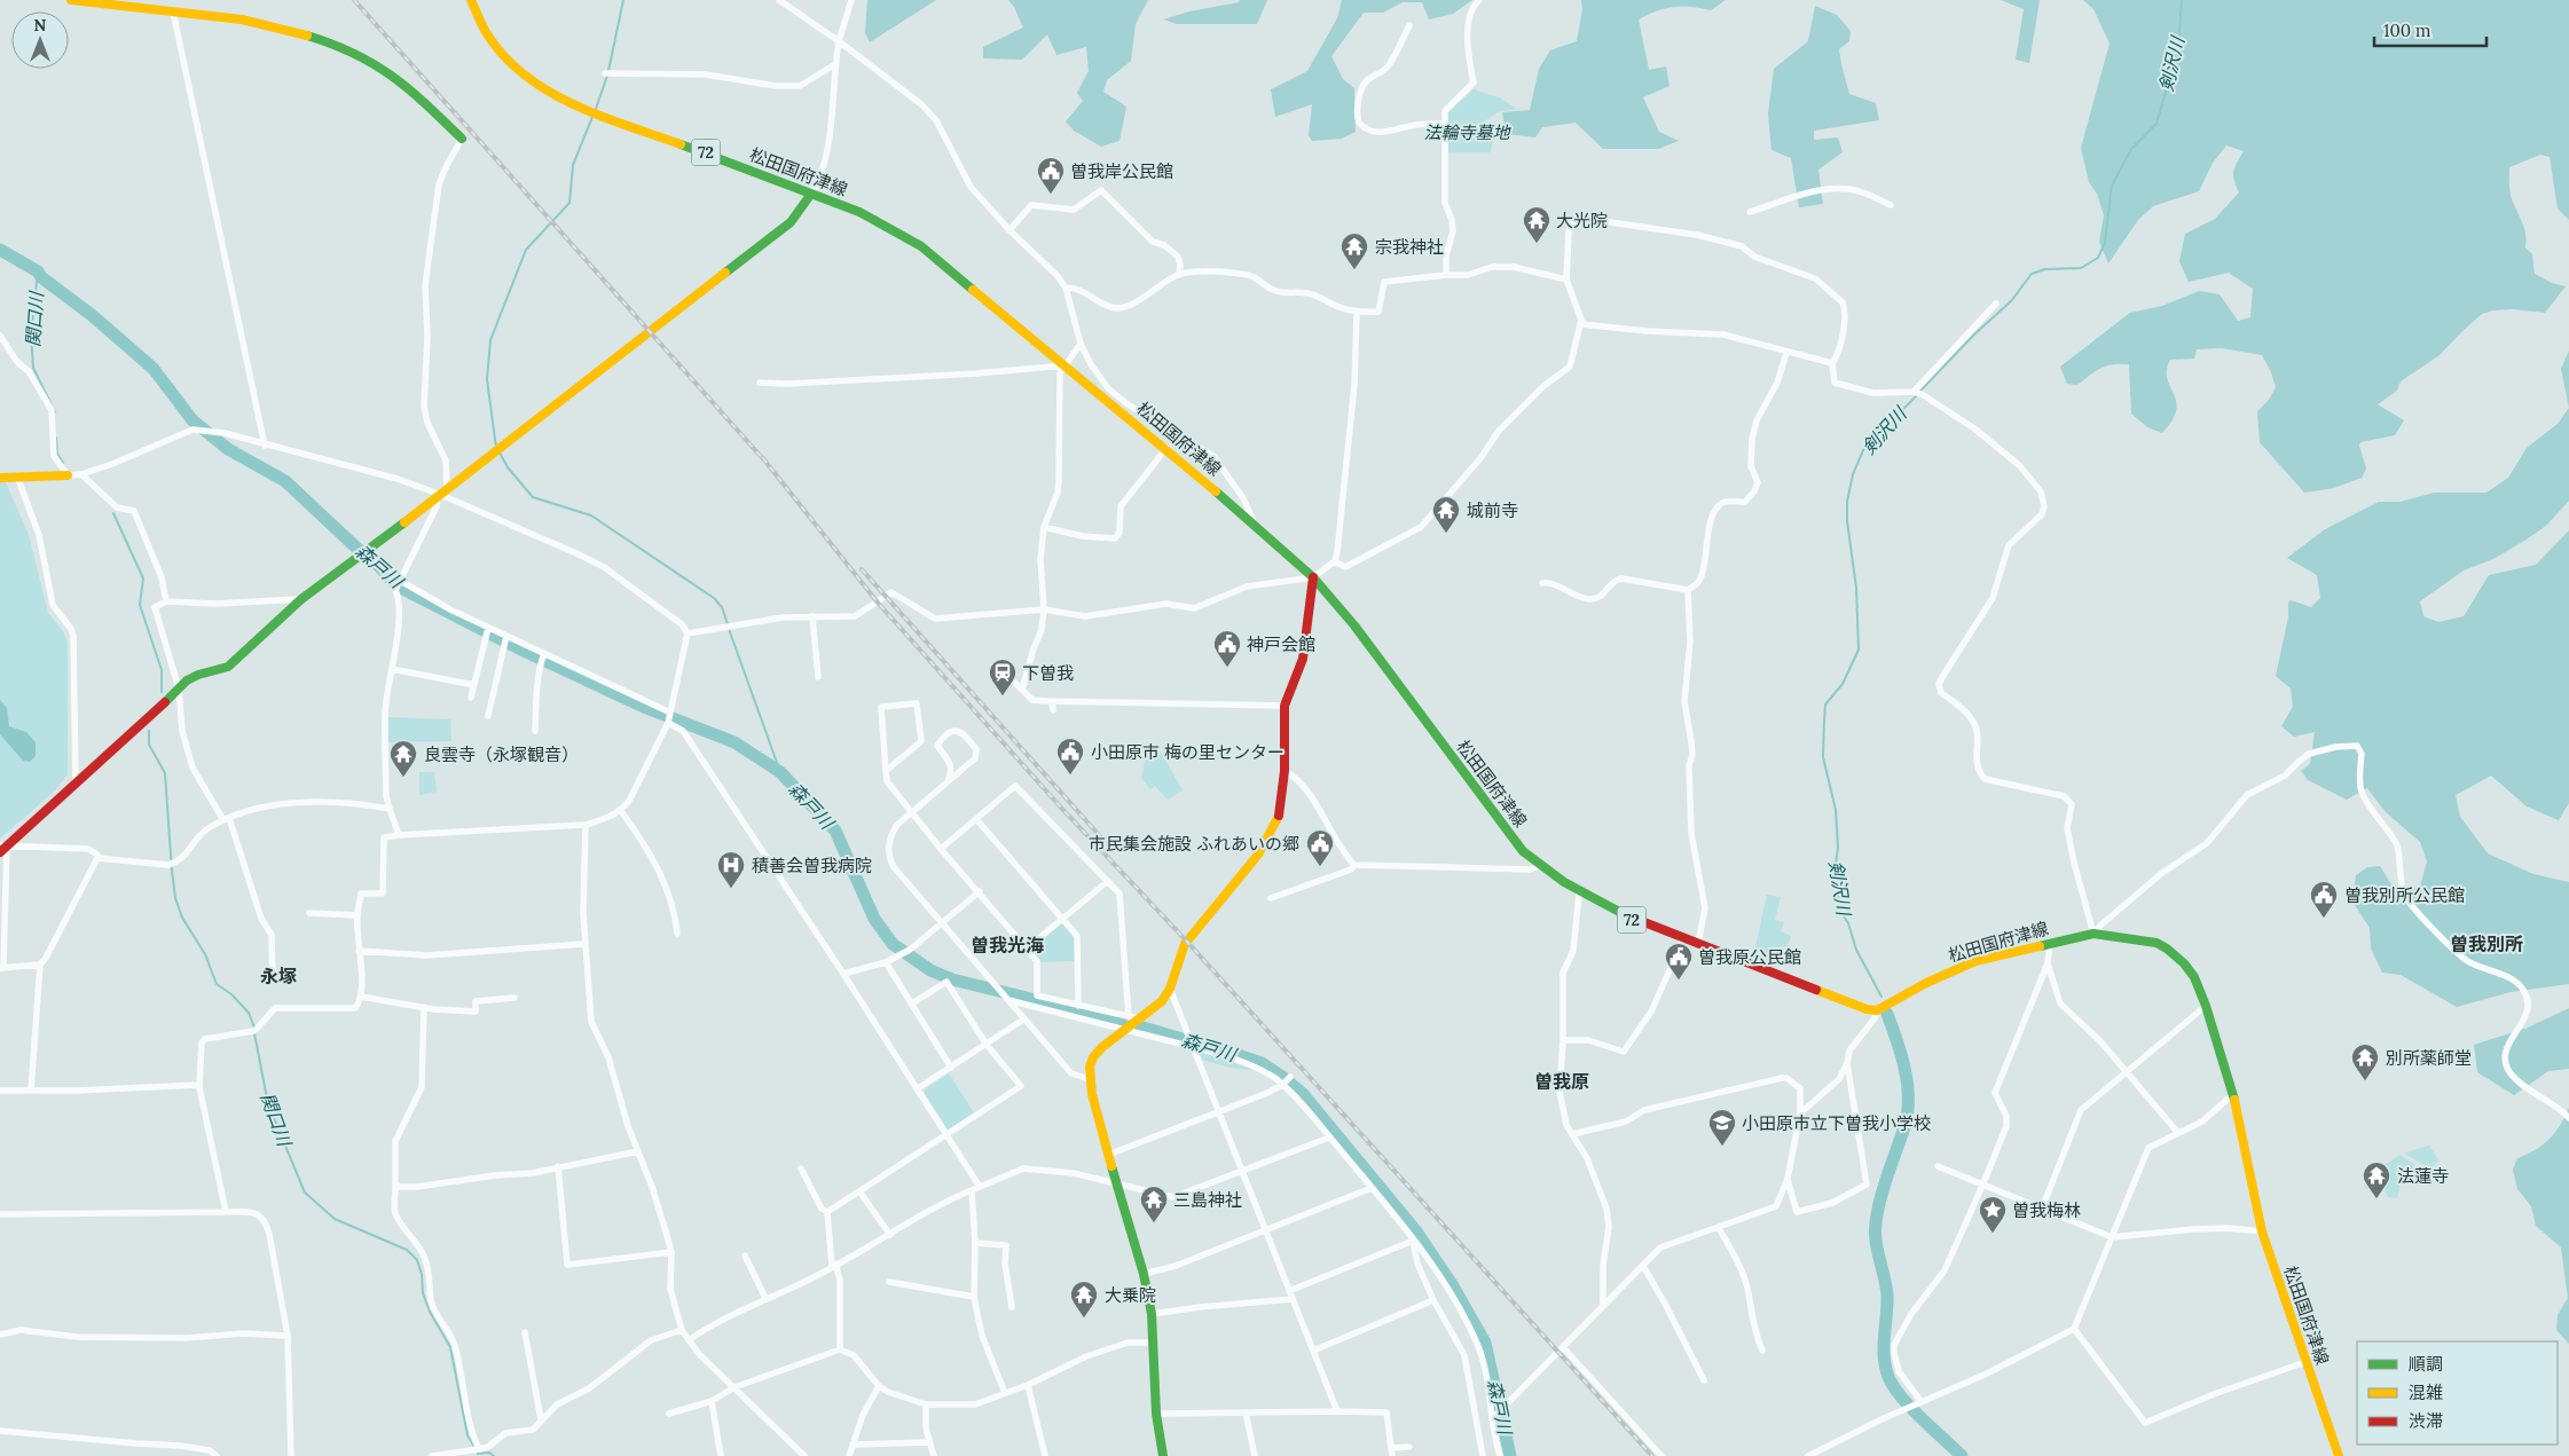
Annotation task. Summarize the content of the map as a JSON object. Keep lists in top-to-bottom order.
{
  "streets": {
    "main road": ["72", "松田国府津線"]
  },
  "districts": [
    "曽我別所",
    "曽我光海",
    "永塚",
    "曽我原"
  ],
  "water": ["剣沢川", "関口川", "森戸川"],
  "parks": ["法輪寺墓地"],
  "places": {
    "public building": [
      "曽我岸公民館",
      "神戸会館",
      "小田原市 梅の里センター",
      "市民集会施設 ふれあいの郷",
      "曽我別所公民館",
      "曽我原公民館"
    ],
    "temple": [
      "大光院",
      "宗我神社",
      "城前寺",
      "良雲寺（永塚観音）",
      "別所薬師堂",
      "法蓮寺",
      "三島神社",
      "大乗院"
    ],
    "station": ["下曽我"],
    "hospital": ["積善会曽我病院"],
    "school or university": ["小田原市立下曽我小学校"],
    "place": ["曽我梅林"]
  },
  "legend": ["順調", "混雑", "渋滞"],
  "scale_bar": "100 m",
  "north": "top"
}
